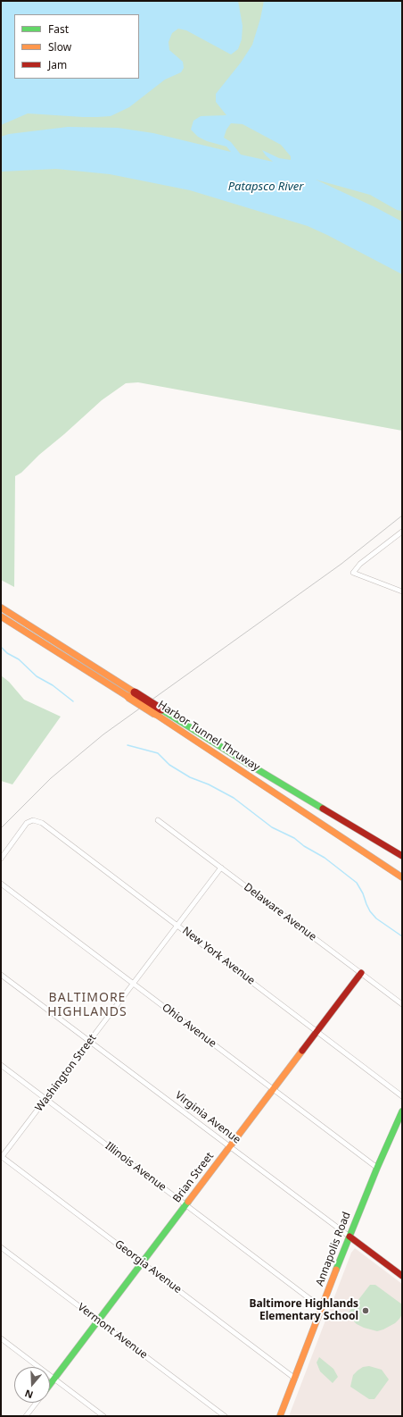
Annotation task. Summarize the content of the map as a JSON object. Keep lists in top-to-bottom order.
{
  "streets": {
    "main road": [
      "Harbor Tunnel Thruway",
      "Virginia Avenue",
      "Brian Street",
      "Annapolis Road"
    ],
    "street": [
      "Delaware Avenue",
      "New York Avenue",
      "Ohio Avenue",
      "Washington Street",
      "Illinois Avenue",
      "Georgia Avenue",
      "Vermont Avenue"
    ]
  },
  "crossings": [
    ["Delaware Avenue", "Washington Street"],
    ["Delaware Avenue", "Brian Street"],
    ["New York Avenue", "Washington Street"],
    ["New York Avenue", "Brian Street"],
    ["Ohio Avenue", "Washington Street"],
    ["Ohio Avenue", "Brian Street"],
    ["Ohio Avenue", "Annapolis Road"],
    ["Washington Street", "Virginia Avenue"],
    ["Washington Street", "Illinois Avenue"],
    ["Washington Street", "Georgia Avenue"],
    ["Virginia Avenue", "Brian Street"],
    ["Virginia Avenue", "Annapolis Road"],
    ["Illinois Avenue", "Brian Street"],
    ["Illinois Avenue", "Annapolis Road"],
    ["Brian Street", "Georgia Avenue"],
    ["Brian Street", "Vermont Avenue"],
    ["Annapolis Road", "Georgia Avenue"]
  ],
  "districts": ["BALTIMORE HIGHLANDS"],
  "water": ["Patapsco River"],
  "places": ["Baltimore Highlands Elementary School"],
  "legend": ["Fast", "Slow", "Jam"],
  "north": "bottom"
}
